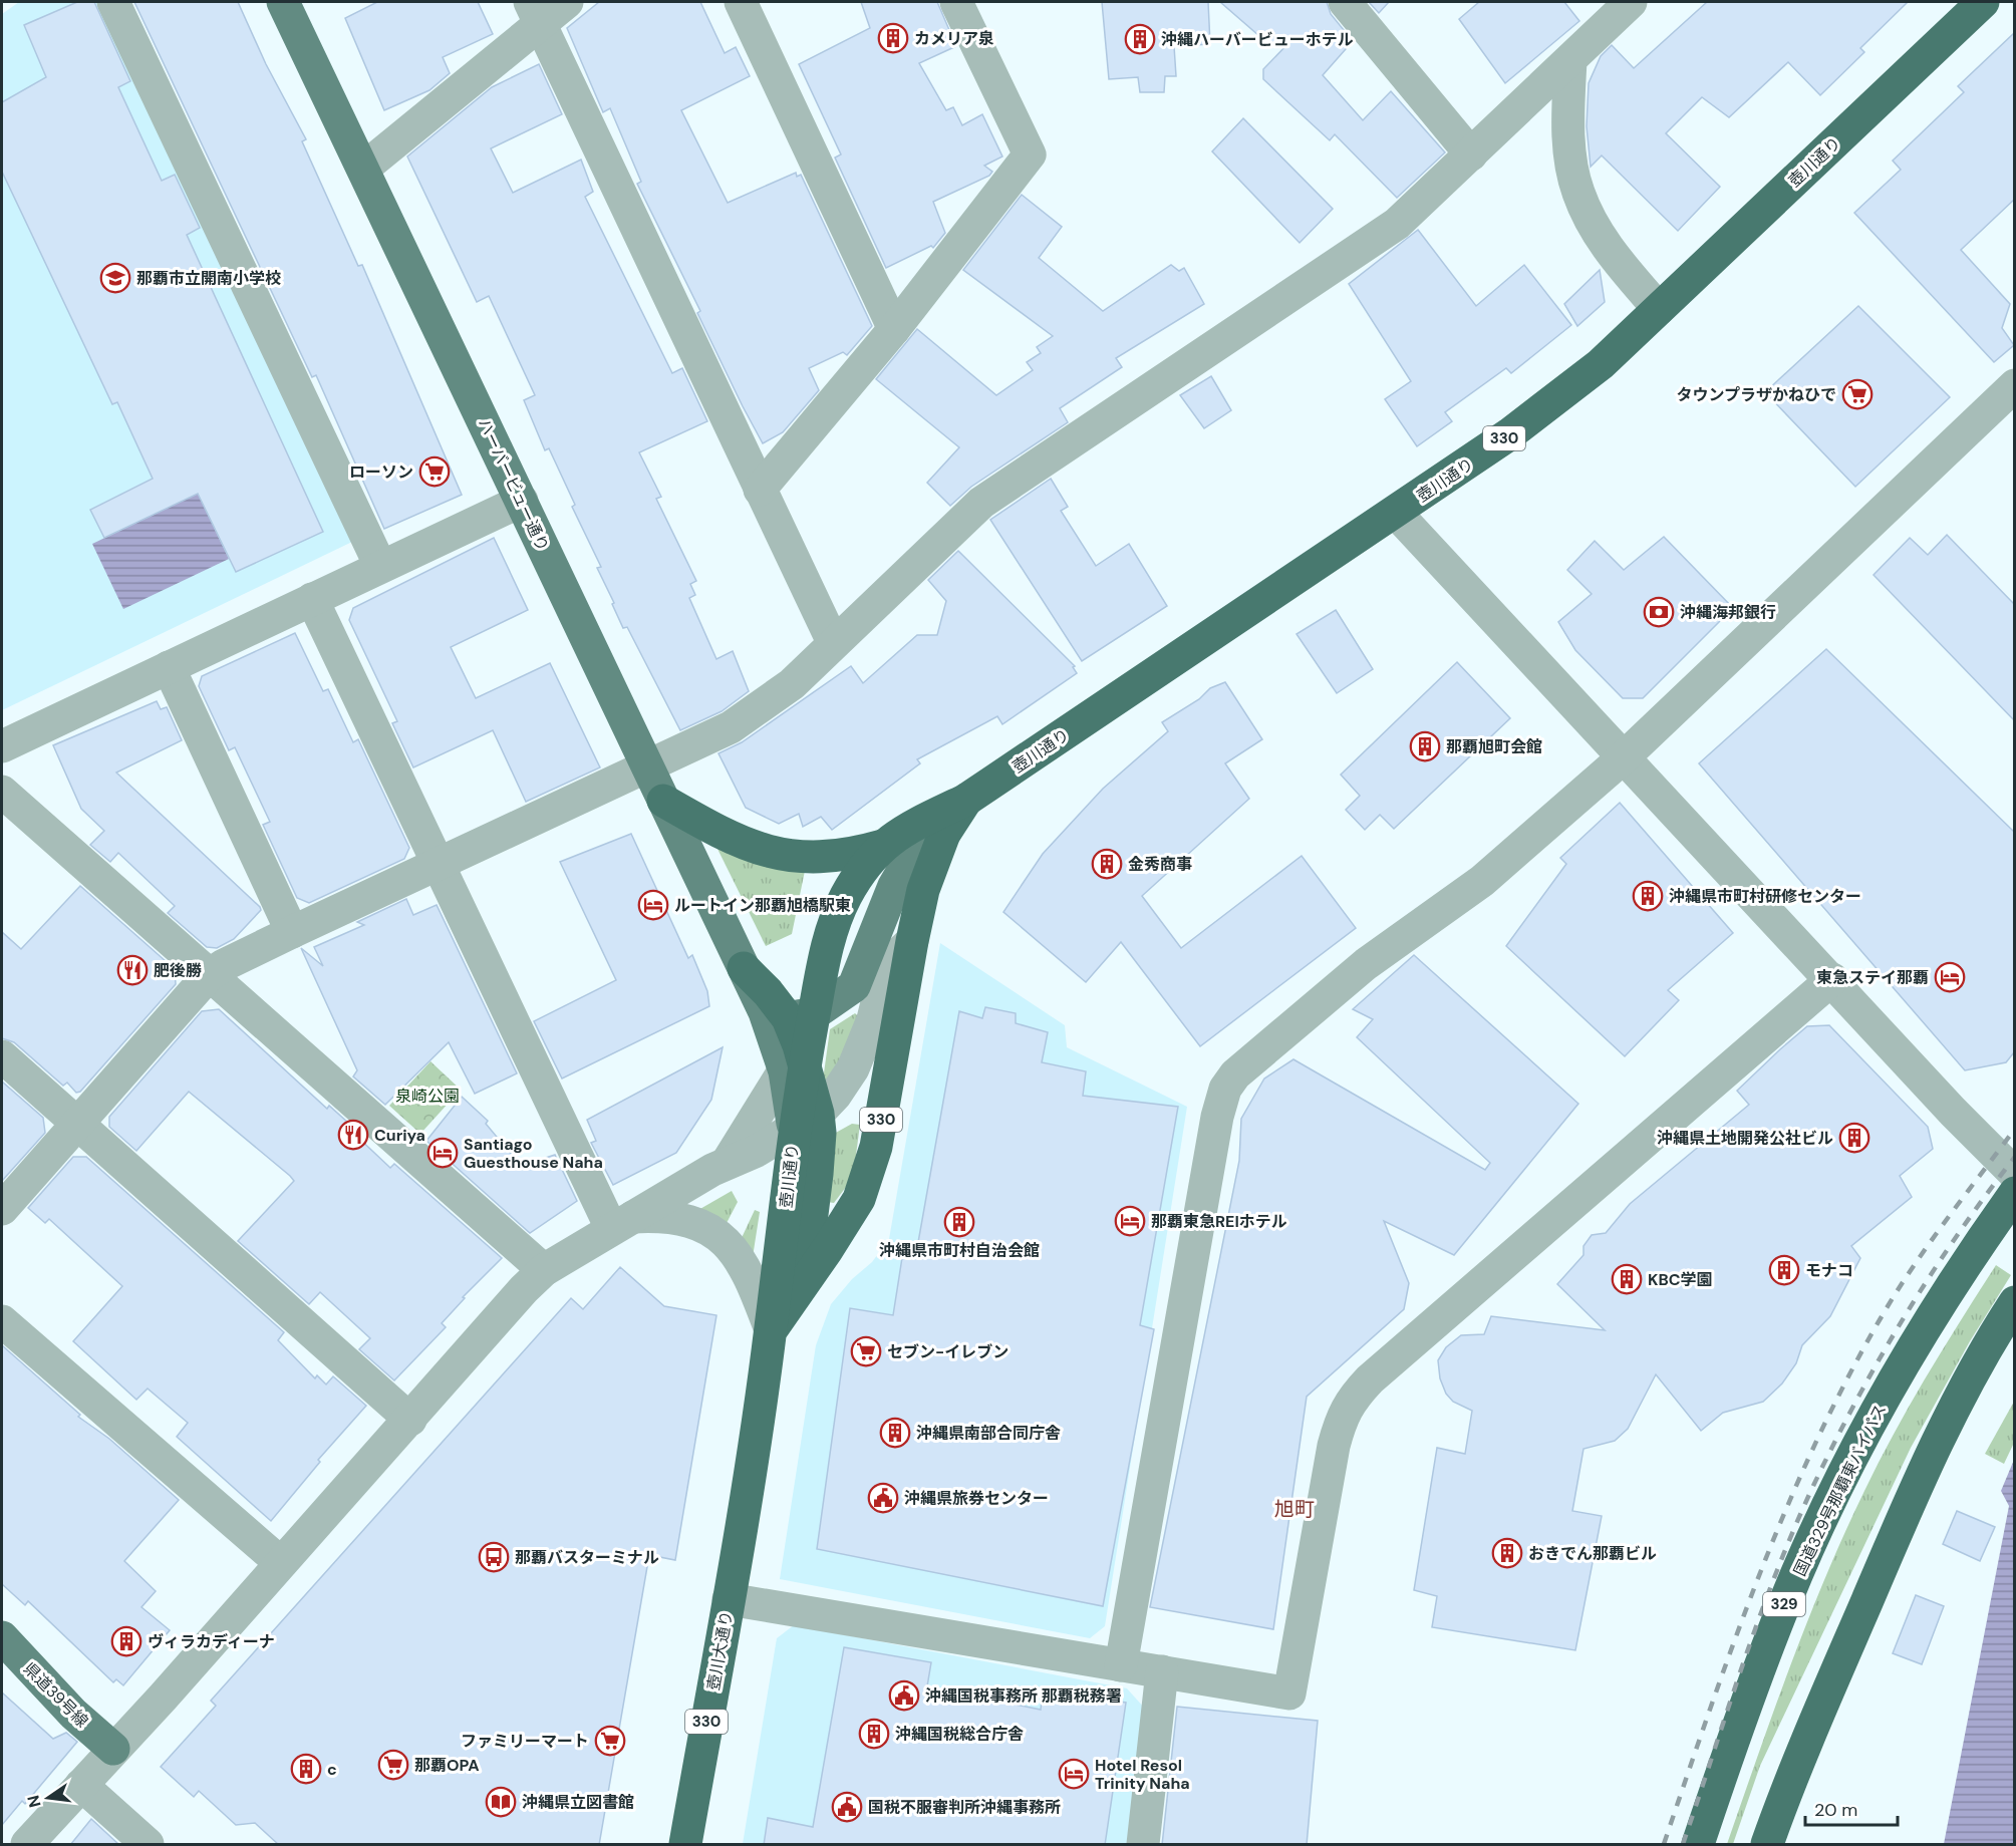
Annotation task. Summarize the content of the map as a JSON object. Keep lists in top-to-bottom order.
{
  "streets": {
    "highway": [
      "壺川通り",
      "330",
      "国道329号那覇東バイパス",
      "329",
      "壺川大通り"
    ],
    "main road": ["ハーバービュー通り", "県道39号線"]
  },
  "crossings": [
    ["壺川通り", "壺川大通り"]
  ],
  "districts": ["旭町"],
  "parks": ["泉崎公園"],
  "places": {
    "building": [
      "カメリア泉",
      "沖縄ハーバービューホテル",
      "那覇旭町会館",
      "金秀商事",
      "沖縄県市町村研修センター",
      "沖縄県土地開発公社ビル",
      "沖縄県市町村自治会館",
      "モナコ",
      "KBC学園",
      "沖縄県南部合同庁舎",
      "おきでん那覇ビル",
      "ヴィラカディーナ",
      "沖縄国税総合庁舎",
      "c"
    ],
    "school or university": ["那覇市立開南小学校"],
    "supermarket": [
      "タウンプラザかねひで",
      "ローソン",
      "セブン-イレブン",
      "ファミリーマート",
      "那覇OPA"
    ],
    "bank": ["沖縄海邦銀行"],
    "hotel": [
      "ルートイン那覇旭橋駅東",
      "東急ステイ那覇",
      "Santiago Guesthouse Naha",
      "那覇東急REIホテル",
      "Hotel Resol Trinity Naha"
    ],
    "restaurant": ["肥後勝", "Curiya"],
    "public building": ["沖縄県旅券センター", "沖縄国税事務所 那覇税務署", "国税不服審判所沖縄事務所"],
    "bus stop": ["那覇バスターミナル"],
    "library": ["沖縄県立図書館"]
  },
  "scale_bar": "20 m",
  "north": "left"
}
